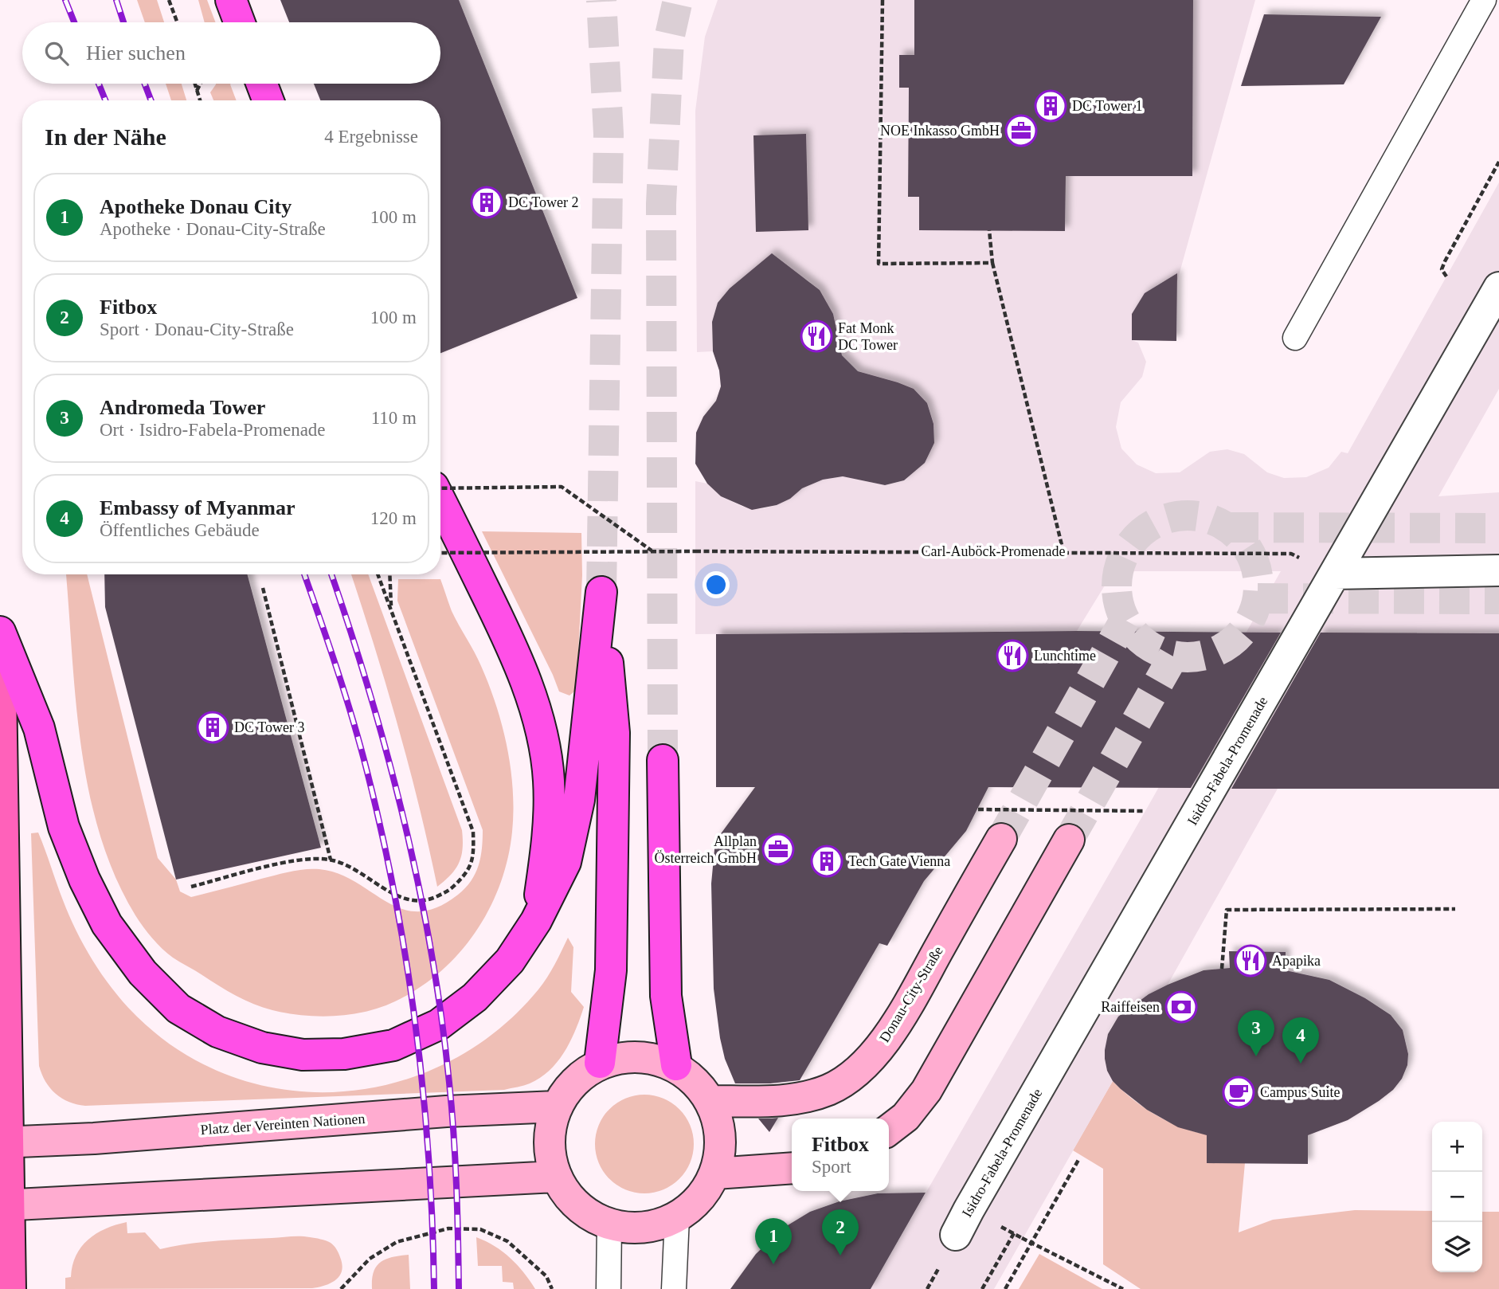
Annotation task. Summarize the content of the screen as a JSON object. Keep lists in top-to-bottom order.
{
  "streets": {
    "main road": ["Donau-City-Straße", "Platz der Vereinten Nationen"],
    "street": ["Isidro-Fabela-Promenade"],
    "path": ["Carl-Auböck-Promenade"]
  },
  "crossings": [
    ["Donau-City-Straße", "Platz der Vereinten Nationen"]
  ],
  "places": {
    "building": [
      "DC Tower 1",
      "DC Tower 2",
      "DC Tower 3",
      "Tech Gate Vienna"
    ],
    "office": ["NOE Inkasso GmbH", "Allplan Österreich GmbH"],
    "restaurant": ["Fat Monk DC Tower", "Lunchtime", "Apapika"],
    "bank": ["Raiffeisen"],
    "cafe": ["Campus Suite"]
  },
  "page": {
    "search": "Hier suchen",
    "heading": ["In der Nähe", "4 Ergebnisse"],
    "list": [
      {
        "mark": "1",
        "name": "Apotheke Donau City",
        "note": "Apotheke · Donau-City-Straße",
        "value": "100 m"
      },
      {
        "mark": "2",
        "name": "Fitbox",
        "note": "Sport · Donau-City-Straße",
        "value": "100 m"
      },
      {
        "mark": "3",
        "name": "Andromeda Tower",
        "note": "Ort · Isidro-Fabela-Promenade",
        "value": "110 m"
      },
      {
        "mark": "4",
        "name": "Embassy of Myanmar",
        "note": "Öffentliches Gebäude",
        "value": "120 m"
      }
    ],
    "pins": [
      "3",
      "4",
      "2",
      "1"
    ],
    "popup": ["Fitbox", "Sport"],
    "map_buttons": ["+", "−"]
  }
}
